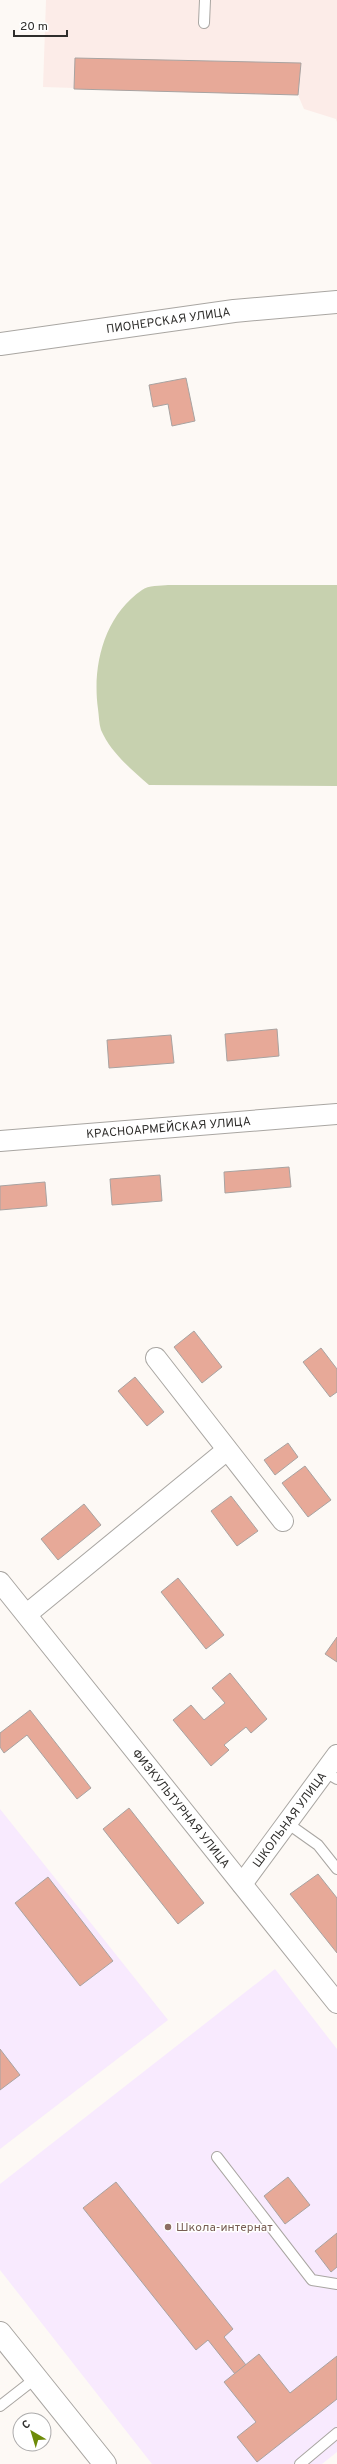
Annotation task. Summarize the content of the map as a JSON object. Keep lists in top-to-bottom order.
{
  "streets": {
    "main road": ["ПИОНЕРСКАЯ УЛИЦА"],
    "street": ["КРАСНОАРМЕЙСКАЯ УЛИЦА", "ФИЗКУЛЬТУРНАЯ УЛИЦА", "ШКОЛЬНАЯ УЛИЦА"]
  },
  "crossings": [
    ["ФИЗКУЛЬТУРНАЯ УЛИЦА", "ШКОЛЬНАЯ УЛИЦА"]
  ],
  "places": ["Школа-интернат"],
  "scale_bar": "20 m",
  "north": "top left"
}
